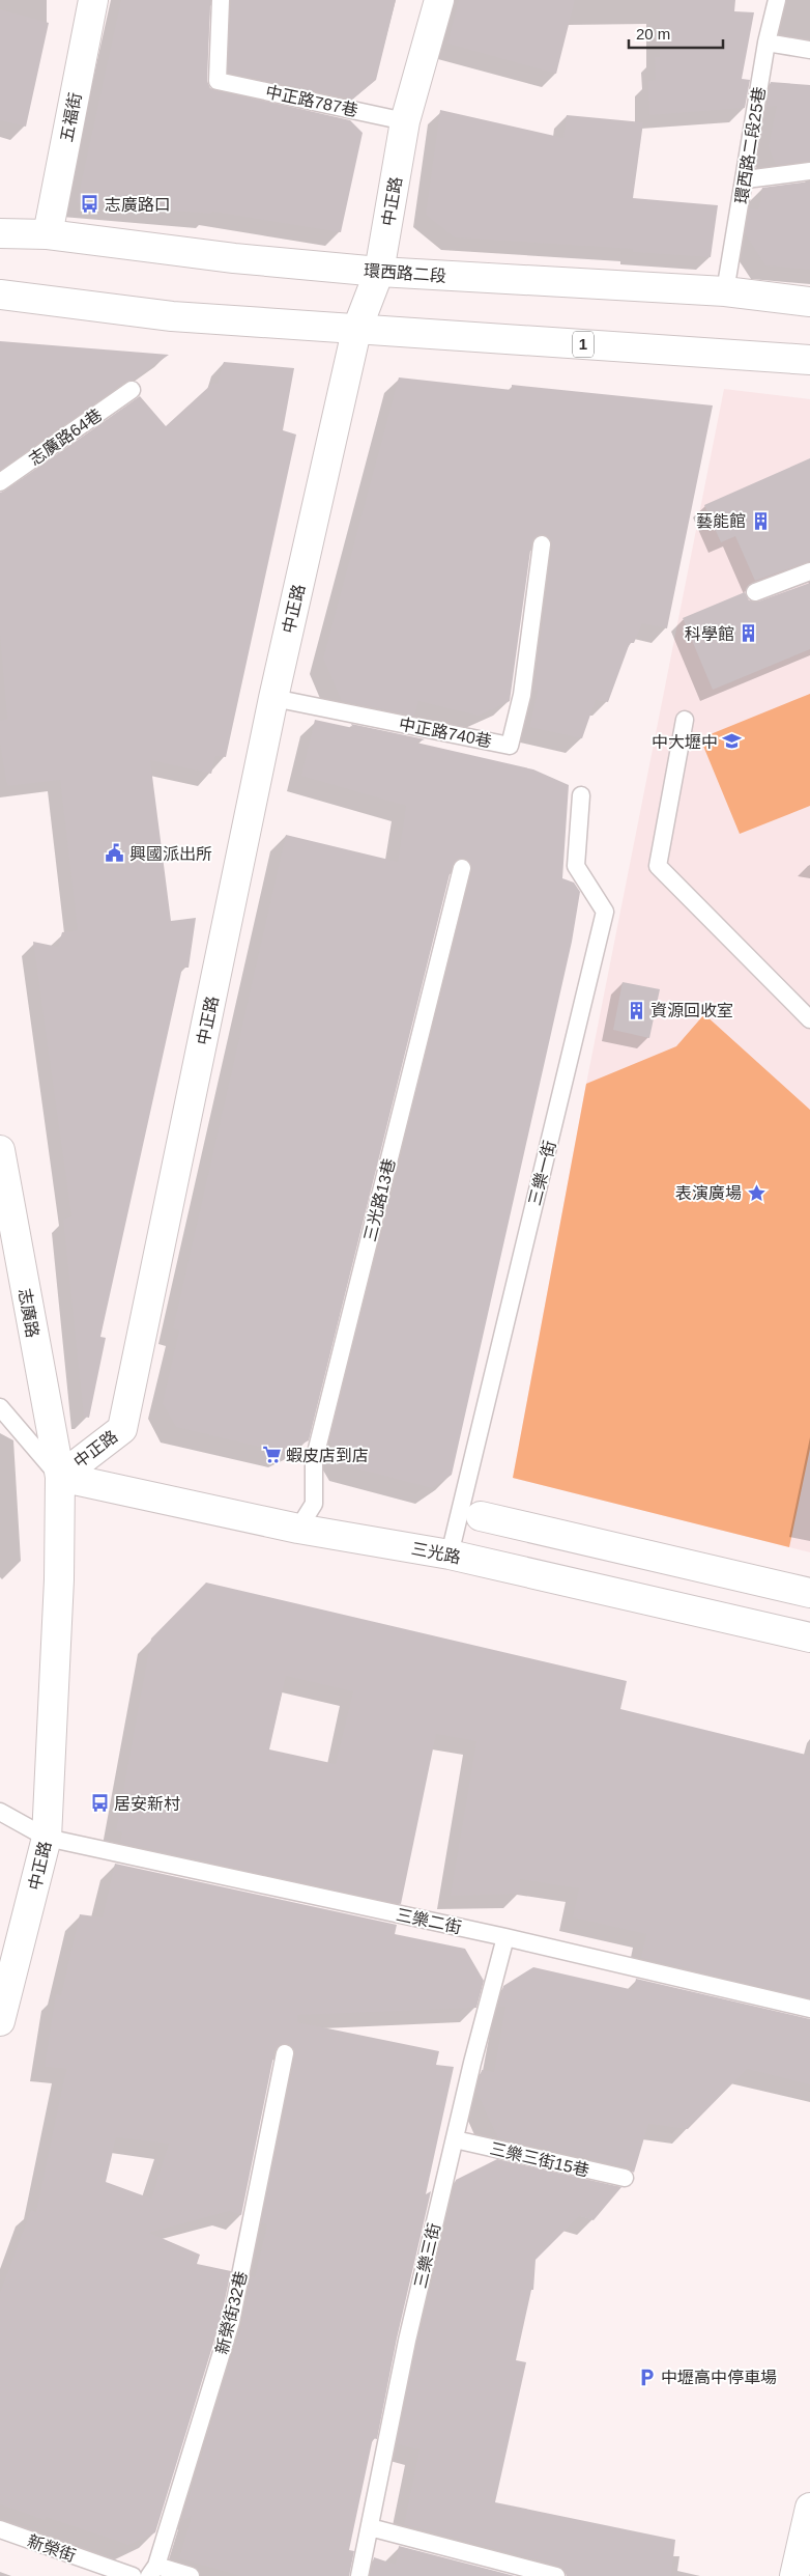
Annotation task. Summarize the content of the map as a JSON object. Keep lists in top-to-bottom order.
{
  "streets": {
    "street": [
      "五福街",
      "中正路",
      "環西路二段",
      "1",
      "志廣路",
      "三光路"
    ],
    "lane": [
      "中正路787巷",
      "環西路二段25巷",
      "志廣路64巷",
      "中正路740巷",
      "三樂一街",
      "三光路13巷",
      "三樂二街",
      "三樂三街15巷",
      "三樂三街",
      "新榮街32巷",
      "新榮街"
    ]
  },
  "crossings": [
    ["中正路787巷", "中正路"],
    ["五福街", "環西路二段"],
    ["環西路二段25巷", "環西路二段"],
    ["中正路", "環西路二段"],
    ["中正路", "1"],
    ["中正路", "中正路740巷"],
    ["中正路", "志廣路"],
    ["中正路", "三光路"],
    ["中正路", "三樂二街"],
    ["三樂一街", "三光路"],
    ["三光路13巷", "三光路"],
    ["志廣路", "三光路"],
    ["三樂二街", "三樂三街"],
    ["三樂三街15巷", "三樂三街"]
  ],
  "places": {
    "bus stop": ["志廣路口", "居安新村"],
    "building": ["藝能館", "科學館", "資源回收室"],
    "school or university": ["中大壢中"],
    "public building": ["興國派出所"],
    "place": ["表演廣場"],
    "supermarket": ["蝦皮店到店"],
    "parking": ["中壢高中停車場"]
  },
  "scale_bar": "20 m"
}
